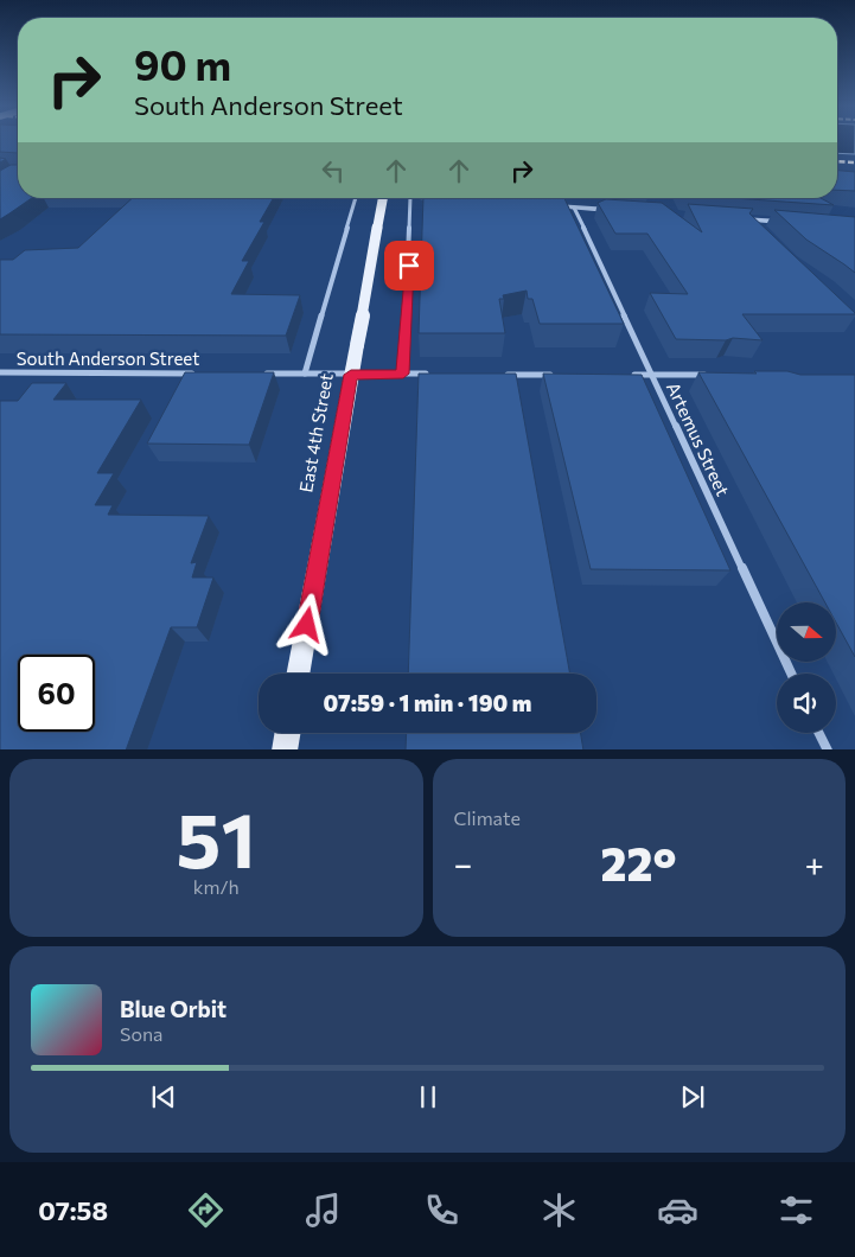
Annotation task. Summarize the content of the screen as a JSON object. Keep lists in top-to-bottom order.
{
  "streets": {
    "main road": ["East 4th Street"],
    "street": ["South Anderson Street", "Artemus Street"]
  },
  "north": "right",
  "page": {
    "turn": ["90 m", "South Anderson Street"],
    "limit": "60",
    "trip": "07:59 · 1 min · 190 m",
    "tile": [
      ["51", "km/h"],
      "Climate"
    ],
    "heat": ["−", "22°", "+"],
    "song": ["Blue Orbit", "Sona"],
    "tabs": "07:58"
  }
}
